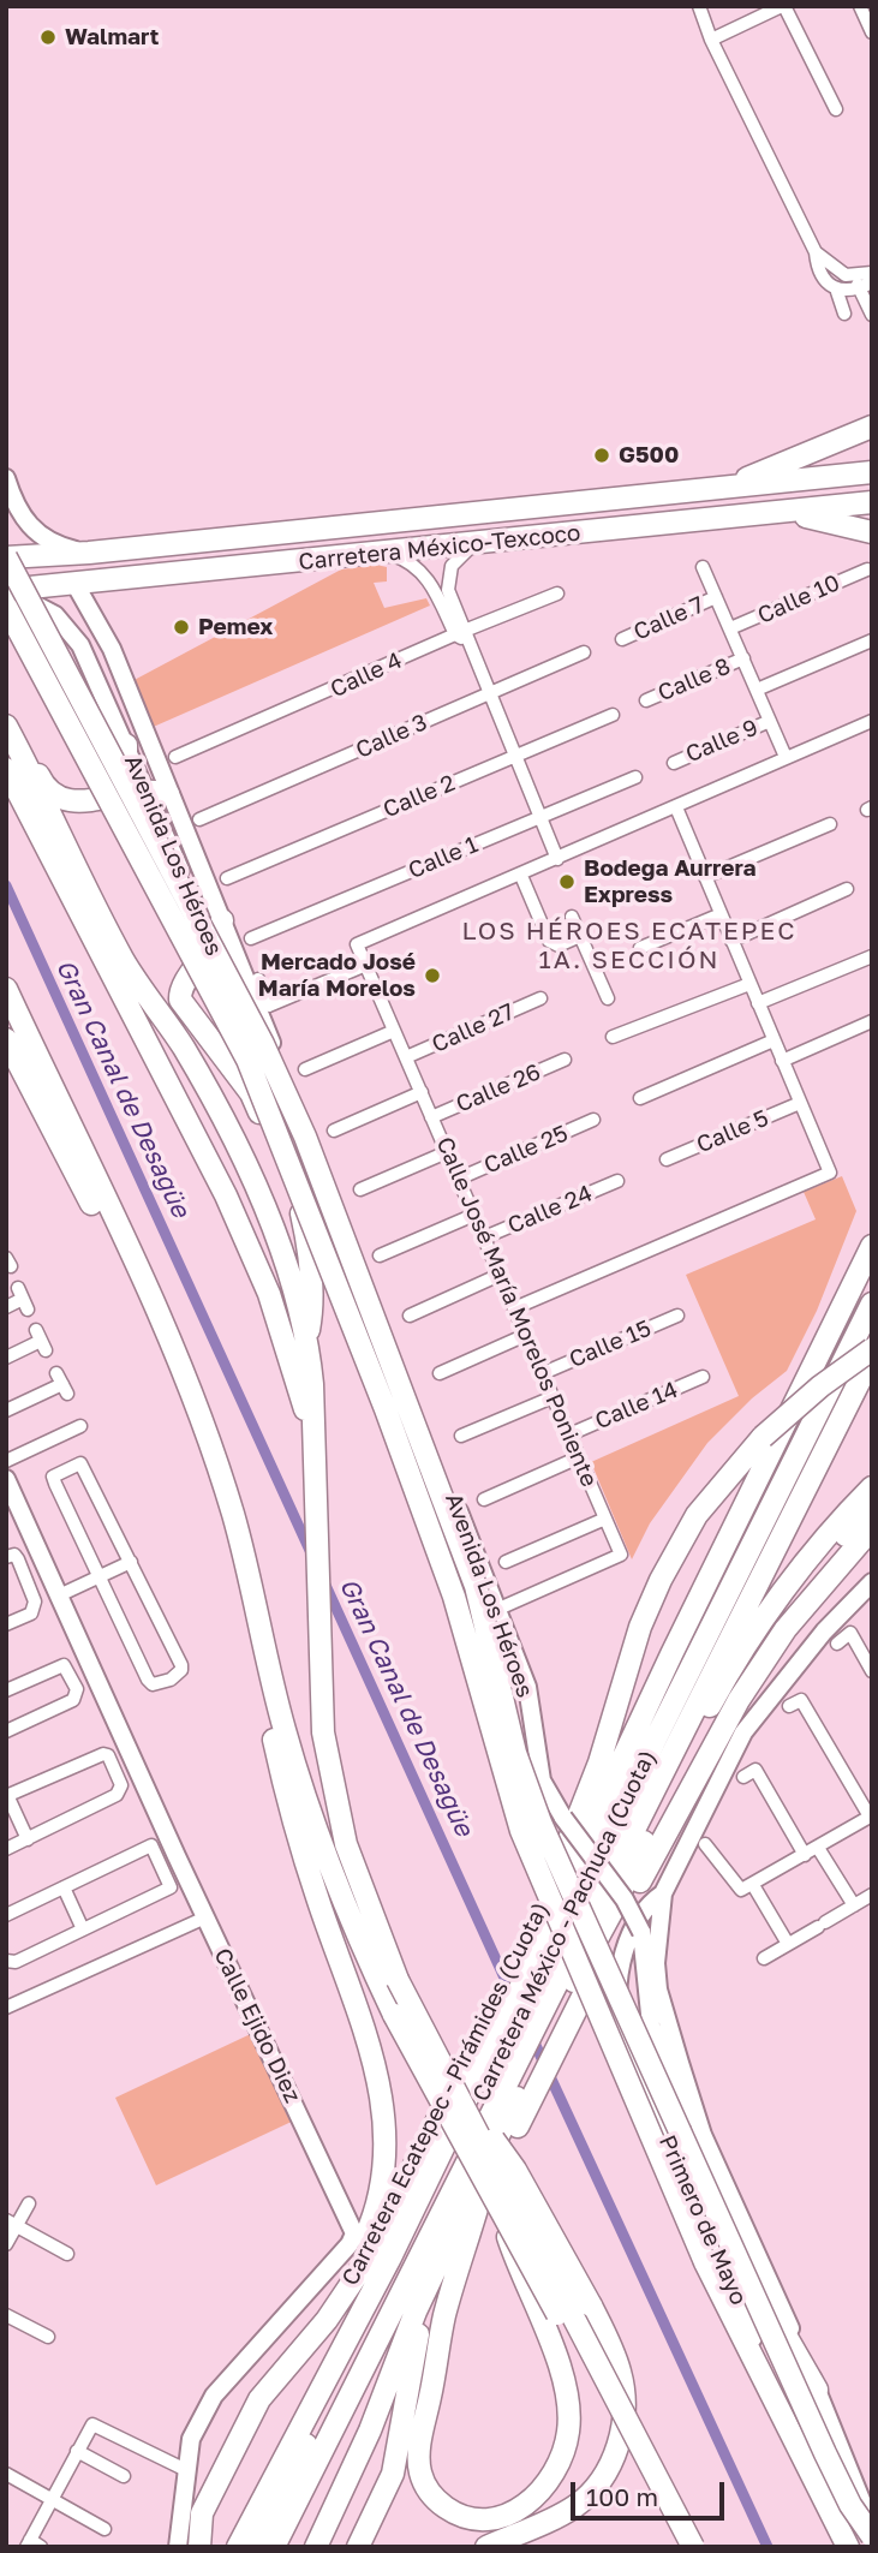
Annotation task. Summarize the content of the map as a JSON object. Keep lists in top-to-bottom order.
{
  "streets": {
    "highway": [
      "Carretera México-Texcoco",
      "Carretera México - Pachuca (Cuota)",
      "Carretera Ecatepec - Pirámides (Cuota)",
      "Primero de Mayo"
    ],
    "main road": ["Avenida Los Héroes", "Calle Ejido Diez"],
    "street": [
      "Calle 10",
      "Calle 7",
      "Calle 4",
      "Calle 8",
      "Calle 3",
      "Calle 9",
      "Calle 2",
      "Calle 1",
      "Calle 27",
      "Calle 26",
      "Calle 5",
      "Calle 25",
      "Calle 24",
      "Calle José María Morelos Poniente",
      "Calle 15",
      "Calle 14"
    ]
  },
  "crossings": [
    ["Carretera México-Texcoco", "Avenida Los Héroes"],
    ["Avenida Los Héroes", "Calle José María Morelos Poniente"],
    ["Calle 27", "Calle José María Morelos Poniente"],
    ["Calle 26", "Calle José María Morelos Poniente"],
    ["Calle 25", "Calle José María Morelos Poniente"],
    ["Calle 24", "Calle José María Morelos Poniente"],
    ["Calle José María Morelos Poniente", "Calle 15"],
    ["Calle José María Morelos Poniente", "Calle 14"],
    ["Carretera México - Pachuca (Cuota)", "Carretera Ecatepec - Pirámides (Cuota)"]
  ],
  "districts": ["LOS HÉROES ECATEPEC 1A. SECCIÓN"],
  "water": ["Gran Canal de Desagüe"],
  "places": [
    "Walmart",
    "G500",
    "Pemex",
    "Bodega Aurrera Express",
    "Mercado José María Morelos"
  ],
  "scale_bar": "100 m"
}
